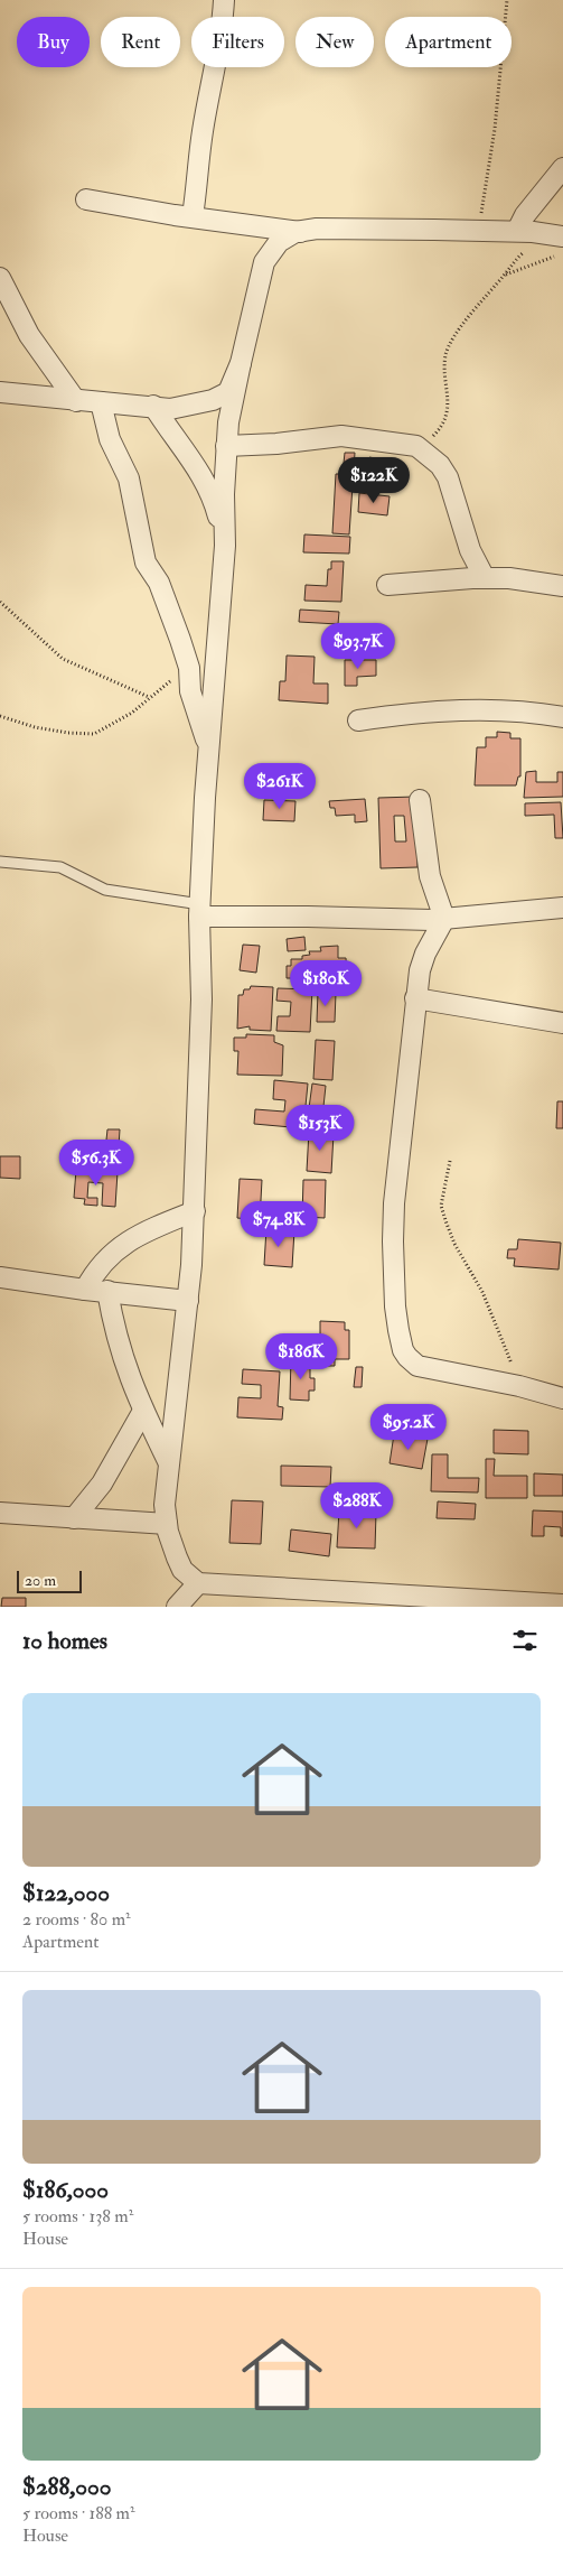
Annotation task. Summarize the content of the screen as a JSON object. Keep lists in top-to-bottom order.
{
  "scale_bar": "20 m",
  "page": {
    "chip": [
      "Buy",
      "Rent",
      "Filters",
      "New",
      "Apartment"
    ],
    "price": [
      "$122K",
      "$93.7K",
      "$261K",
      "$180K",
      "$153K",
      "$56.3K",
      "$74.8K",
      "$186K",
      "$95.2K",
      "$288K"
    ],
    "scale": "20 m",
    "heading": "10 homes",
    "list": [
      {
        "name": "$122,000",
        "note": "2 rooms · 80 m² · Apartment"
      },
      {
        "name": "$186,000",
        "note": "5 rooms · 138 m² · House"
      },
      {
        "name": "$288,000",
        "note": "5 rooms · 188 m² · House"
      }
    ]
  }
}
